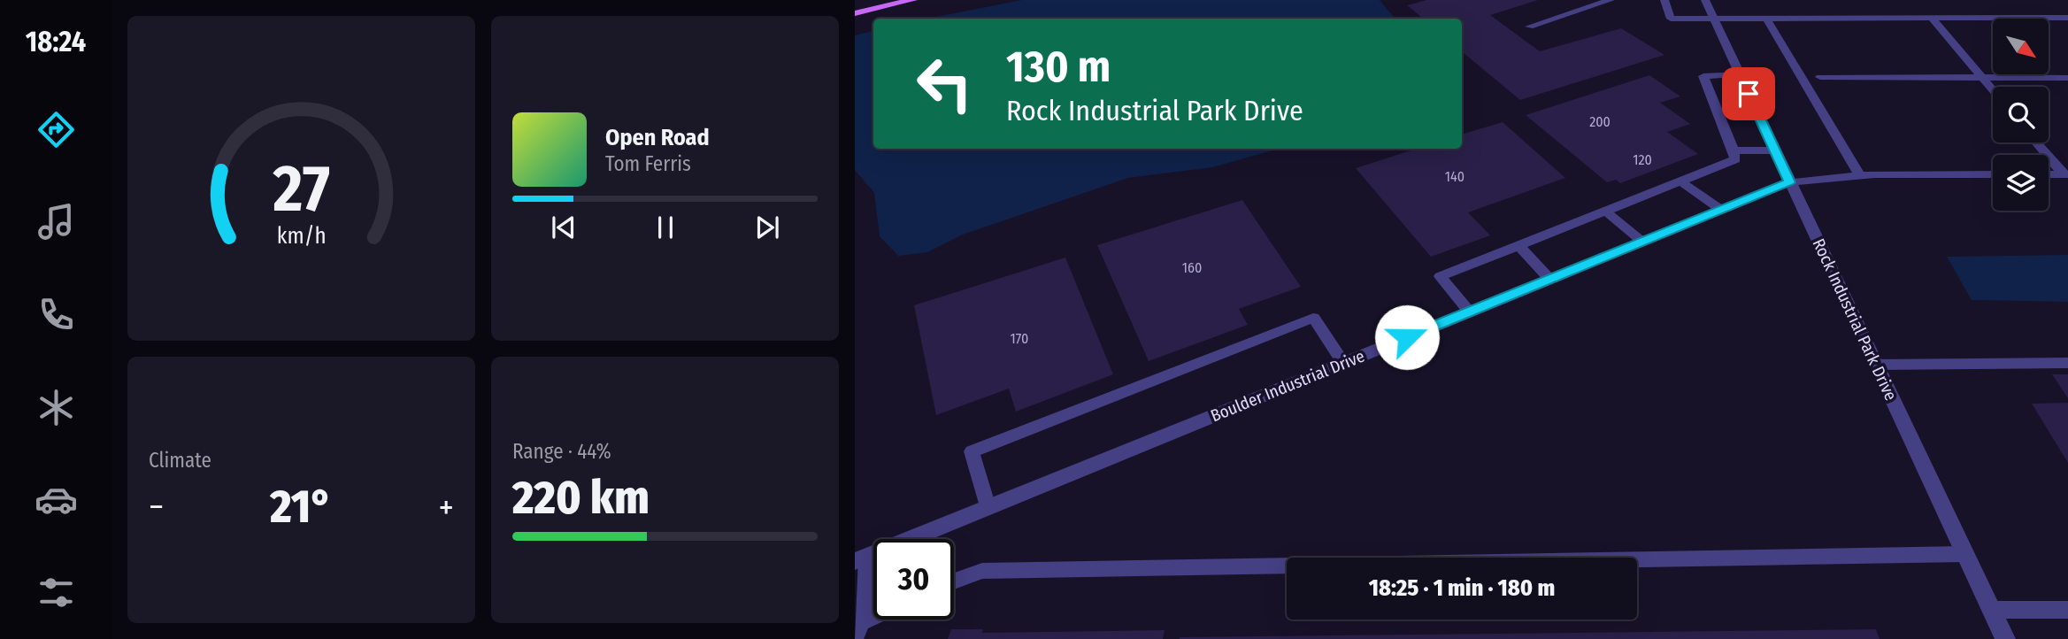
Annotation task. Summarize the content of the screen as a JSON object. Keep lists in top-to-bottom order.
{
  "streets": {
    "street": ["Rock Industrial Park Drive", "Boulder Industrial Drive"]
  },
  "crossings": [
    ["Rock Industrial Park Drive", "Boulder Industrial Drive"]
  ],
  "house_numbers": [
    "200",
    "120",
    "140",
    "160",
    "170"
  ],
  "north": "bottom right",
  "page": {
    "tabs": "18:24",
    "turn": ["130 m", "Rock Industrial Park Drive"],
    "song": ["Open Road", "Tom Ferris"],
    "tile": [
      "Climate",
      ["Range · 44%", "220 km"]
    ],
    "heat": ["−", "21°", "+"],
    "limit": "30",
    "trip": "18:25 · 1 min · 180 m",
    "gauge": ["27", "km/h"]
  }
}
